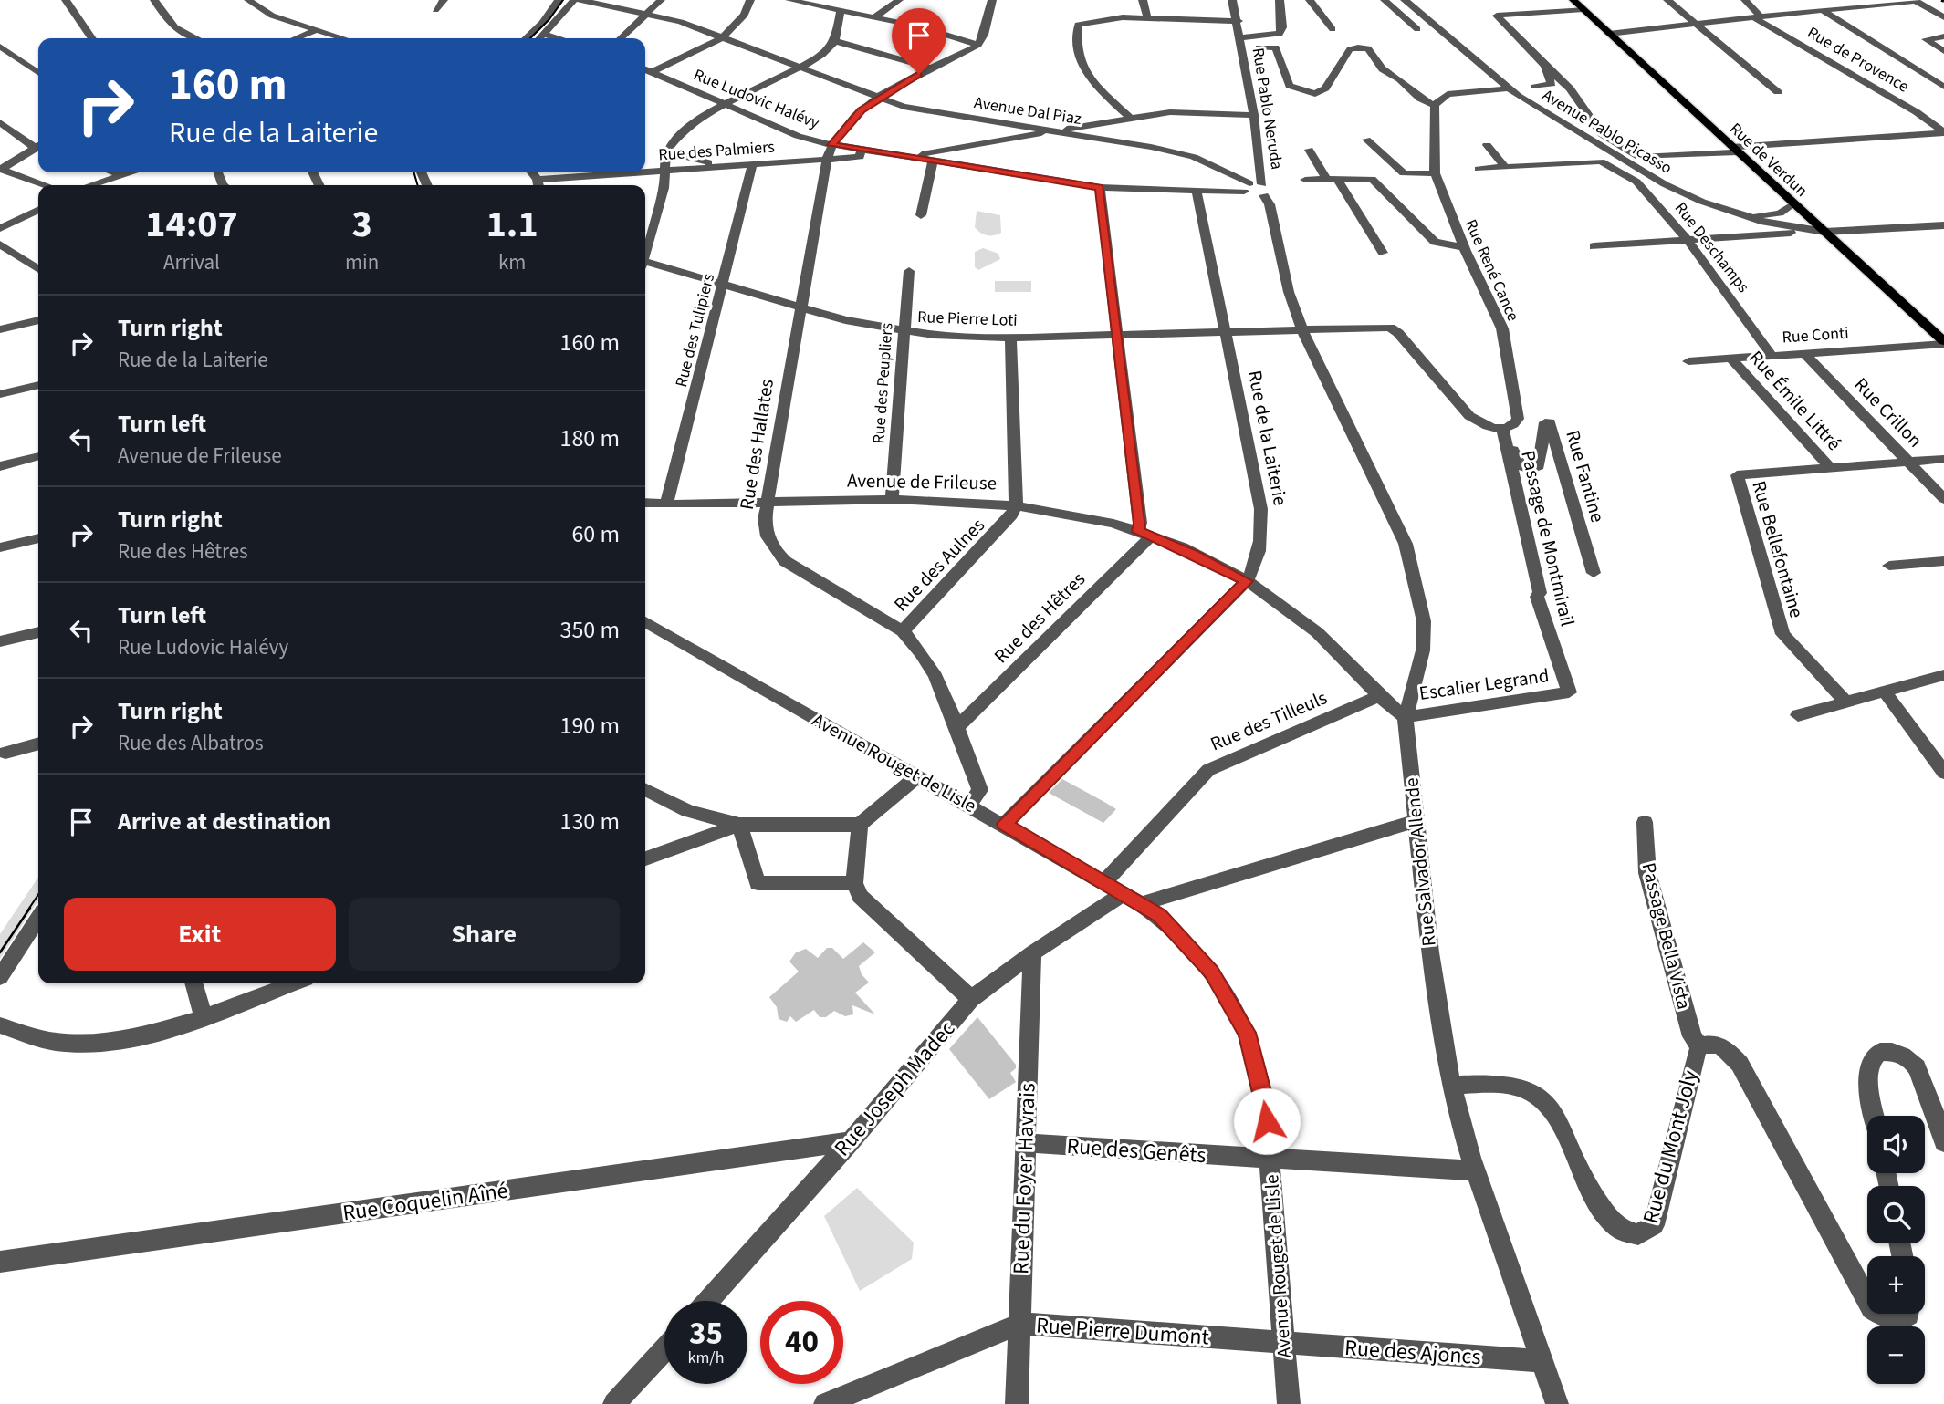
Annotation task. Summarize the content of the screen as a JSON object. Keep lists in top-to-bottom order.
{
  "streets": {
    "main road": ["Rue de Verdun"],
    "street": [
      "Rue de Provence",
      "Rue Ludovic Halévy",
      "Rue Pablo Neruda",
      "Avenue Dal Piaz",
      "Avenue Pablo Picasso",
      "Rue des Palmiers",
      "Rue Deschamps",
      "Rue René Cance",
      "Rue Pierre Loti",
      "Rue des Tulipiers",
      "Rue Conti",
      "Rue des Peupliers",
      "Rue Émile Littré",
      "Rue Crillon",
      "Rue de la Laiterie",
      "Rue des Hallates",
      "Rue Fantine",
      "Avenue de Frileuse",
      "Passage de Montmirail",
      "Rue Bellefontaine",
      "Rue des Aulnes",
      "Rue des Hêtres",
      "Escalier Legrand",
      "Rue des Tilleuls",
      "Avenue Rouget de Lisle",
      "Rue Salvador Allende",
      "Passage Bella Vista",
      "Rue Joseph Madec",
      "Rue du Mont Joly",
      "Rue des Genêts",
      "Rue du Foyer Havrais",
      "Rue Coquelin Aîné",
      "Rue Pierre Dumont",
      "Rue des Ajoncs"
    ]
  },
  "crossings": [
    ["Rue Ludovic Halévy", "Rue des Palmiers"],
    ["Rue Ludovic Halévy", "Rue des Hallates"],
    ["Rue Pablo Neruda", "Rue Pierre Loti"],
    ["Rue Pablo Neruda", "Rue Salvador Allende"],
    ["Avenue Pablo Picasso", "Rue de Verdun"],
    ["Rue des Palmiers", "Rue des Tulipiers"],
    ["Rue des Palmiers", "Rue des Hallates"],
    ["Rue de Verdun", "Rue Conti"],
    ["Rue Deschamps", "Rue Conti"],
    ["Rue René Cance", "Rue Fantine"],
    ["Rue René Cance", "Passage de Montmirail"],
    ["Rue Pierre Loti", "Rue des Tulipiers"],
    ["Rue Pierre Loti", "Rue des Peupliers"],
    ["Rue Pierre Loti", "Rue de la Laiterie"],
    ["Rue Pierre Loti", "Rue des Hallates"],
    ["Rue Pierre Loti", "Rue Salvador Allende"],
    ["Rue des Tulipiers", "Avenue de Frileuse"],
    ["Rue Conti", "Rue Émile Littré"],
    ["Rue Conti", "Rue Crillon"],
    ["Rue des Peupliers", "Avenue de Frileuse"],
    ["Rue Émile Littré", "Rue Bellefontaine"],
    ["Rue Crillon", "Rue Bellefontaine"],
    ["Rue de la Laiterie", "Avenue de Frileuse"],
    ["Rue de la Laiterie", "Avenue Rouget de Lisle"],
    ["Rue des Hallates", "Avenue de Frileuse"],
    ["Rue des Hallates", "Rue des Aulnes"],
    ["Rue des Hallates", "Rue des Hêtres"],
    ["Rue des Hallates", "Avenue Rouget de Lisle"],
    ["Rue Fantine", "Passage de Montmirail"],
    ["Avenue de Frileuse", "Rue des Aulnes"],
    ["Avenue de Frileuse", "Rue des Hêtres"],
    ["Avenue de Frileuse", "Escalier Legrand"],
    ["Avenue de Frileuse", "Rue des Tilleuls"],
    ["Avenue de Frileuse", "Rue Salvador Allende"],
    ["Passage de Montmirail", "Escalier Legrand"],
    ["Escalier Legrand", "Rue Salvador Allende"],
    ["Rue des Tilleuls", "Avenue Rouget de Lisle"],
    ["Avenue Rouget de Lisle", "Rue Joseph Madec"],
    ["Avenue Rouget de Lisle", "Rue des Genêts"],
    ["Avenue Rouget de Lisle", "Rue Pierre Dumont"],
    ["Avenue Rouget de Lisle", "Rue des Ajoncs"],
    ["Rue Salvador Allende", "Rue du Mont Joly"],
    ["Rue Salvador Allende", "Rue des Genêts"],
    ["Rue Salvador Allende", "Rue des Ajoncs"],
    ["Passage Bella Vista", "Rue du Mont Joly"],
    ["Rue Joseph Madec", "Rue du Foyer Havrais"],
    ["Rue Joseph Madec", "Rue Coquelin Aîné"],
    ["Rue des Genêts", "Rue du Foyer Havrais"],
    ["Rue du Foyer Havrais", "Rue Pierre Dumont"],
    ["Rue Pierre Dumont", "Rue des Ajoncs"]
  ],
  "page": {
    "turn": ["160 m", "Rue de la Laiterie"],
    "eta": [
      "14:07",
      "Arrival",
      "3",
      "min",
      "1.1",
      "km"
    ],
    "list": [
      {
        "name": "Turn right",
        "note": "Rue de la Laiterie",
        "value": "160 m"
      },
      {
        "name": "Turn left",
        "note": "Avenue de Frileuse",
        "value": "180 m"
      },
      {
        "name": "Turn right",
        "note": "Rue des Hêtres",
        "value": "60 m"
      },
      {
        "name": "Turn left",
        "note": "Rue Ludovic Halévy",
        "value": "350 m"
      },
      {
        "name": "Turn right",
        "note": "Rue des Albatros",
        "value": "190 m"
      },
      {
        "name": "Arrive at destination",
        "value": "130 m"
      }
    ],
    "buttons": ["Exit", "Share"],
    "map_buttons": ["+", "−"],
    "speed": "35 km/h",
    "limit": "40"
  }
}
